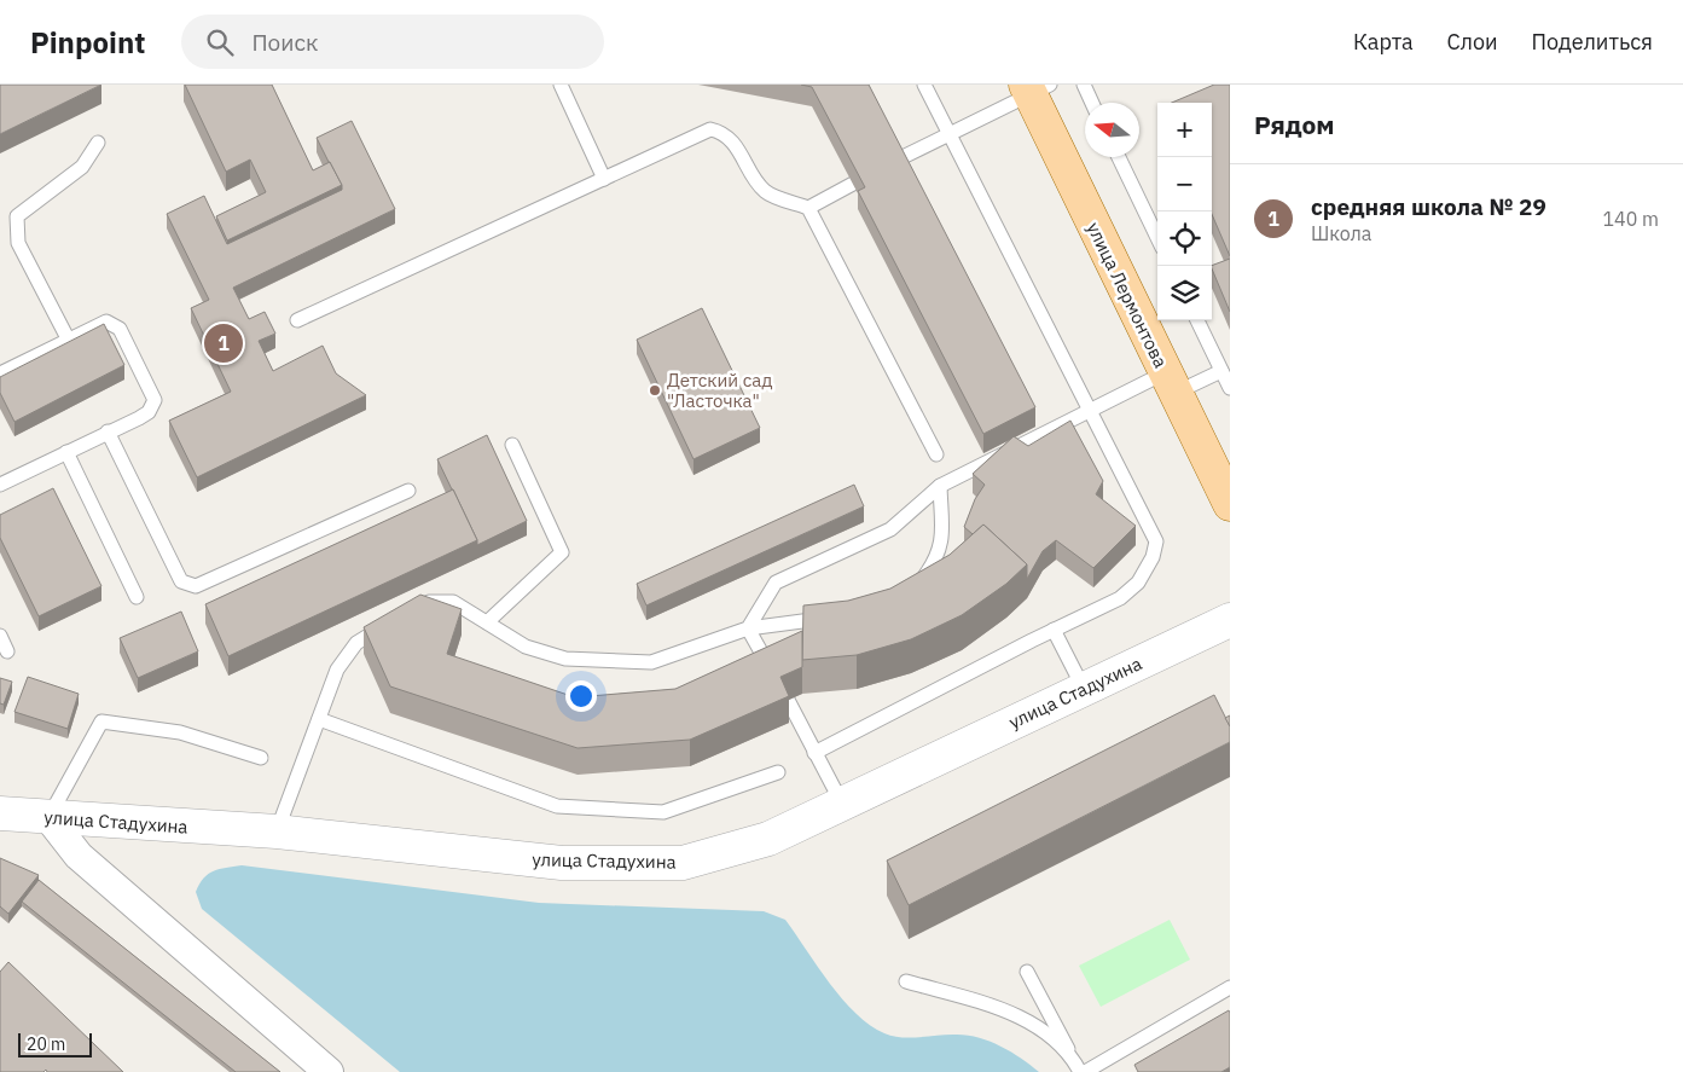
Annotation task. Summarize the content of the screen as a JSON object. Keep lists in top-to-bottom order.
{
  "streets": {
    "main road": ["улица Лермонтова"],
    "street": ["улица Стадухина"]
  },
  "places": ["Детский сад \"Ласточка\""],
  "scale_bar": "20 m",
  "north": "left",
  "page": {
    "header": "Pinpoint",
    "search": "Поиск",
    "nav": ["Карта", "Слои", "Поделиться"],
    "heading": "Рядом",
    "map_buttons": ["+", "−"],
    "list": [
      {
        "mark": "1",
        "name": "средняя школа № 29",
        "note": "Школа",
        "value": "140 m"
      }
    ],
    "pins": "1",
    "scale": "20 m"
  }
}
